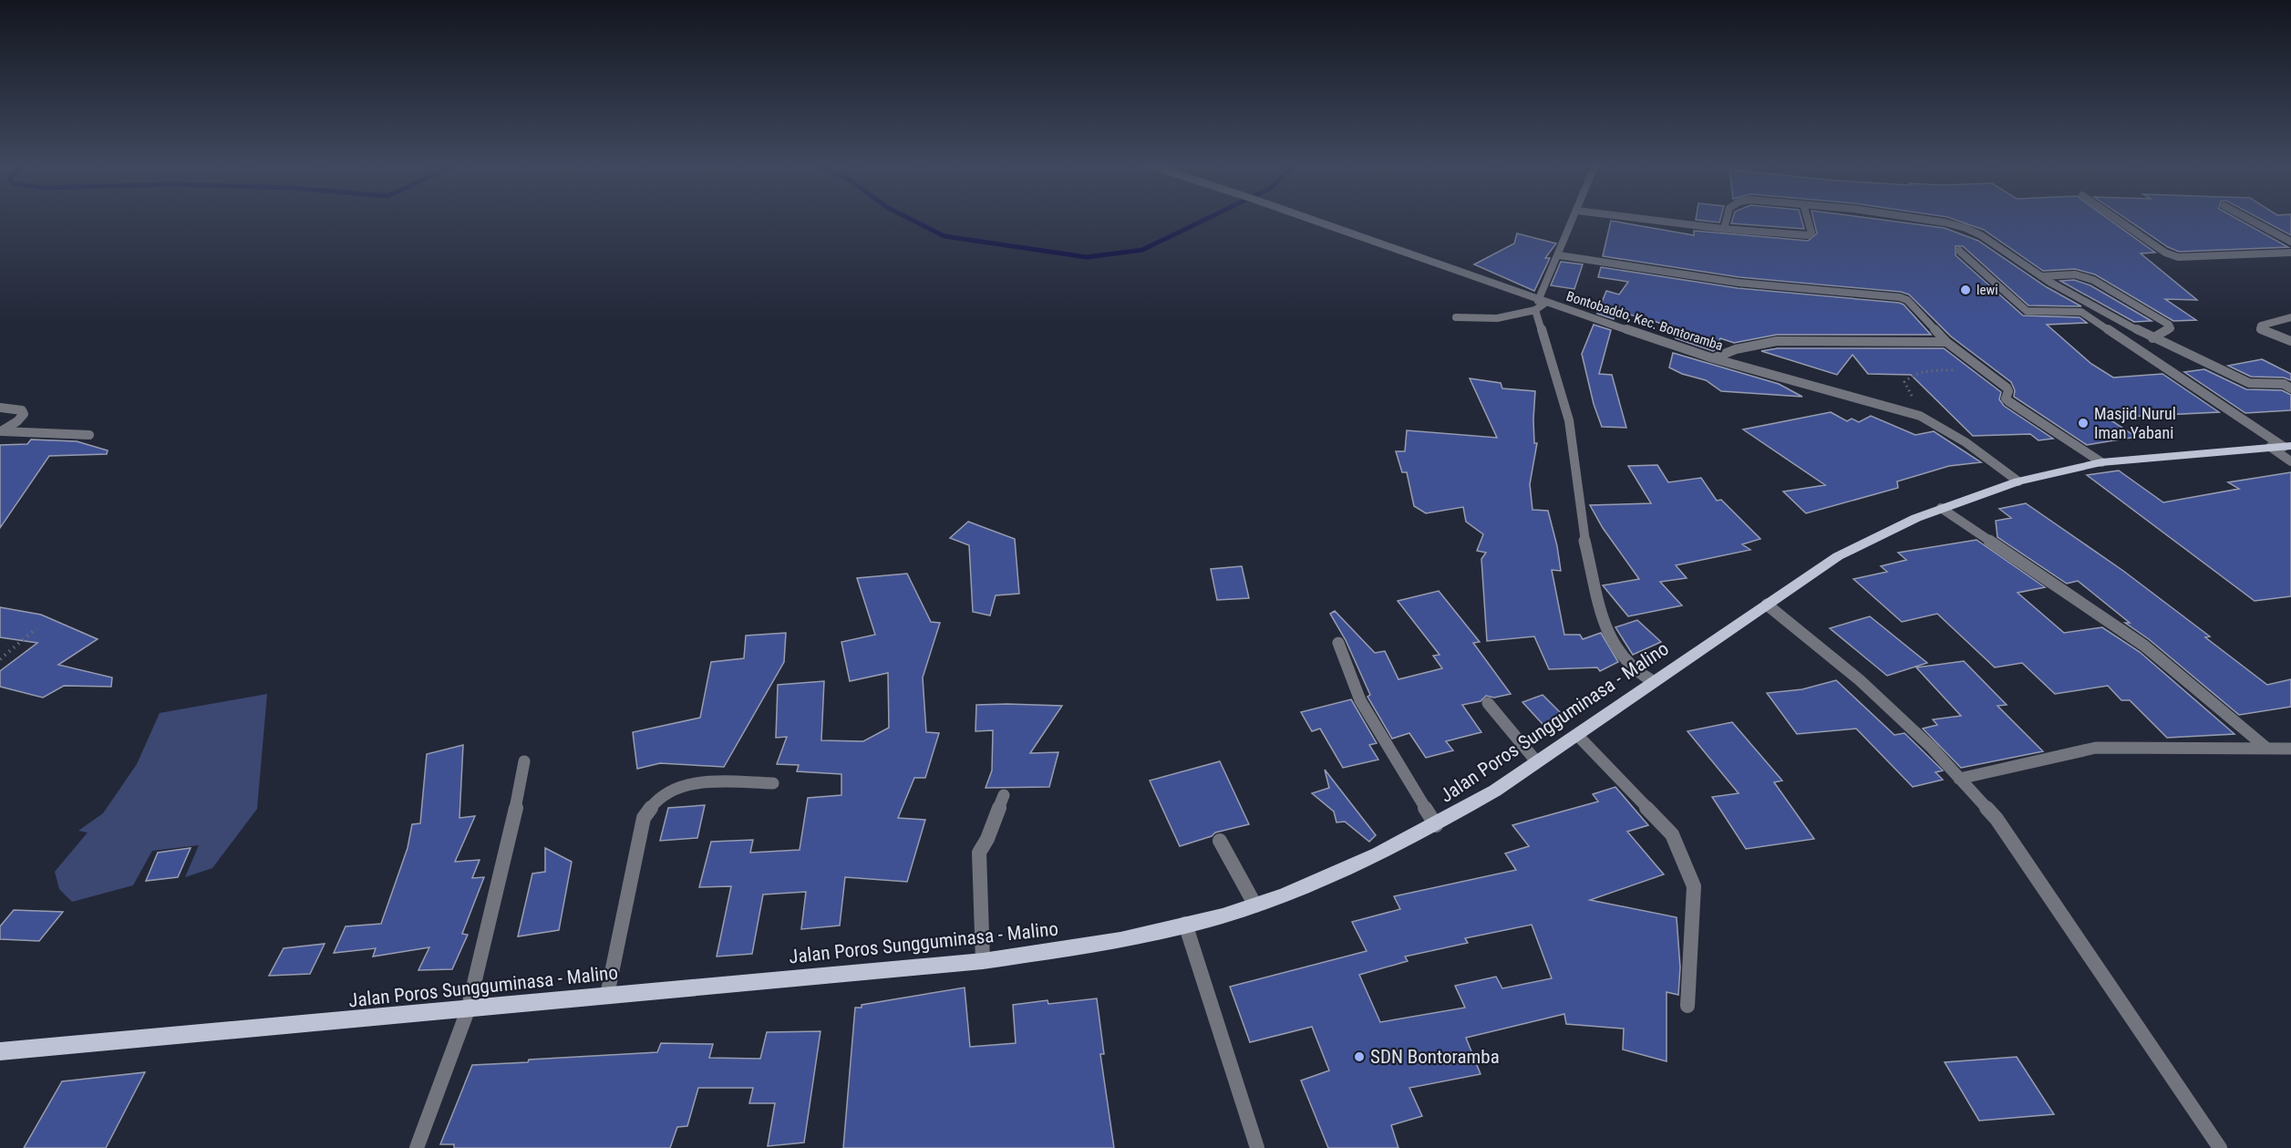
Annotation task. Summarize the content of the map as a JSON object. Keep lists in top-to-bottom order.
{
  "streets": {
    "main road": ["Jalan Poros Sungguminasa - Malino"],
    "street": ["Bontobaddo, Kec. Bontoramba"]
  },
  "crossings": [
    ["Bontobaddo, Kec. Bontoramba", "Jalan Poros Sungguminasa - Malino"]
  ],
  "places": ["lewi", "Masjid Nurul Iman Yabani", "SDN Bontoramba"]
}
